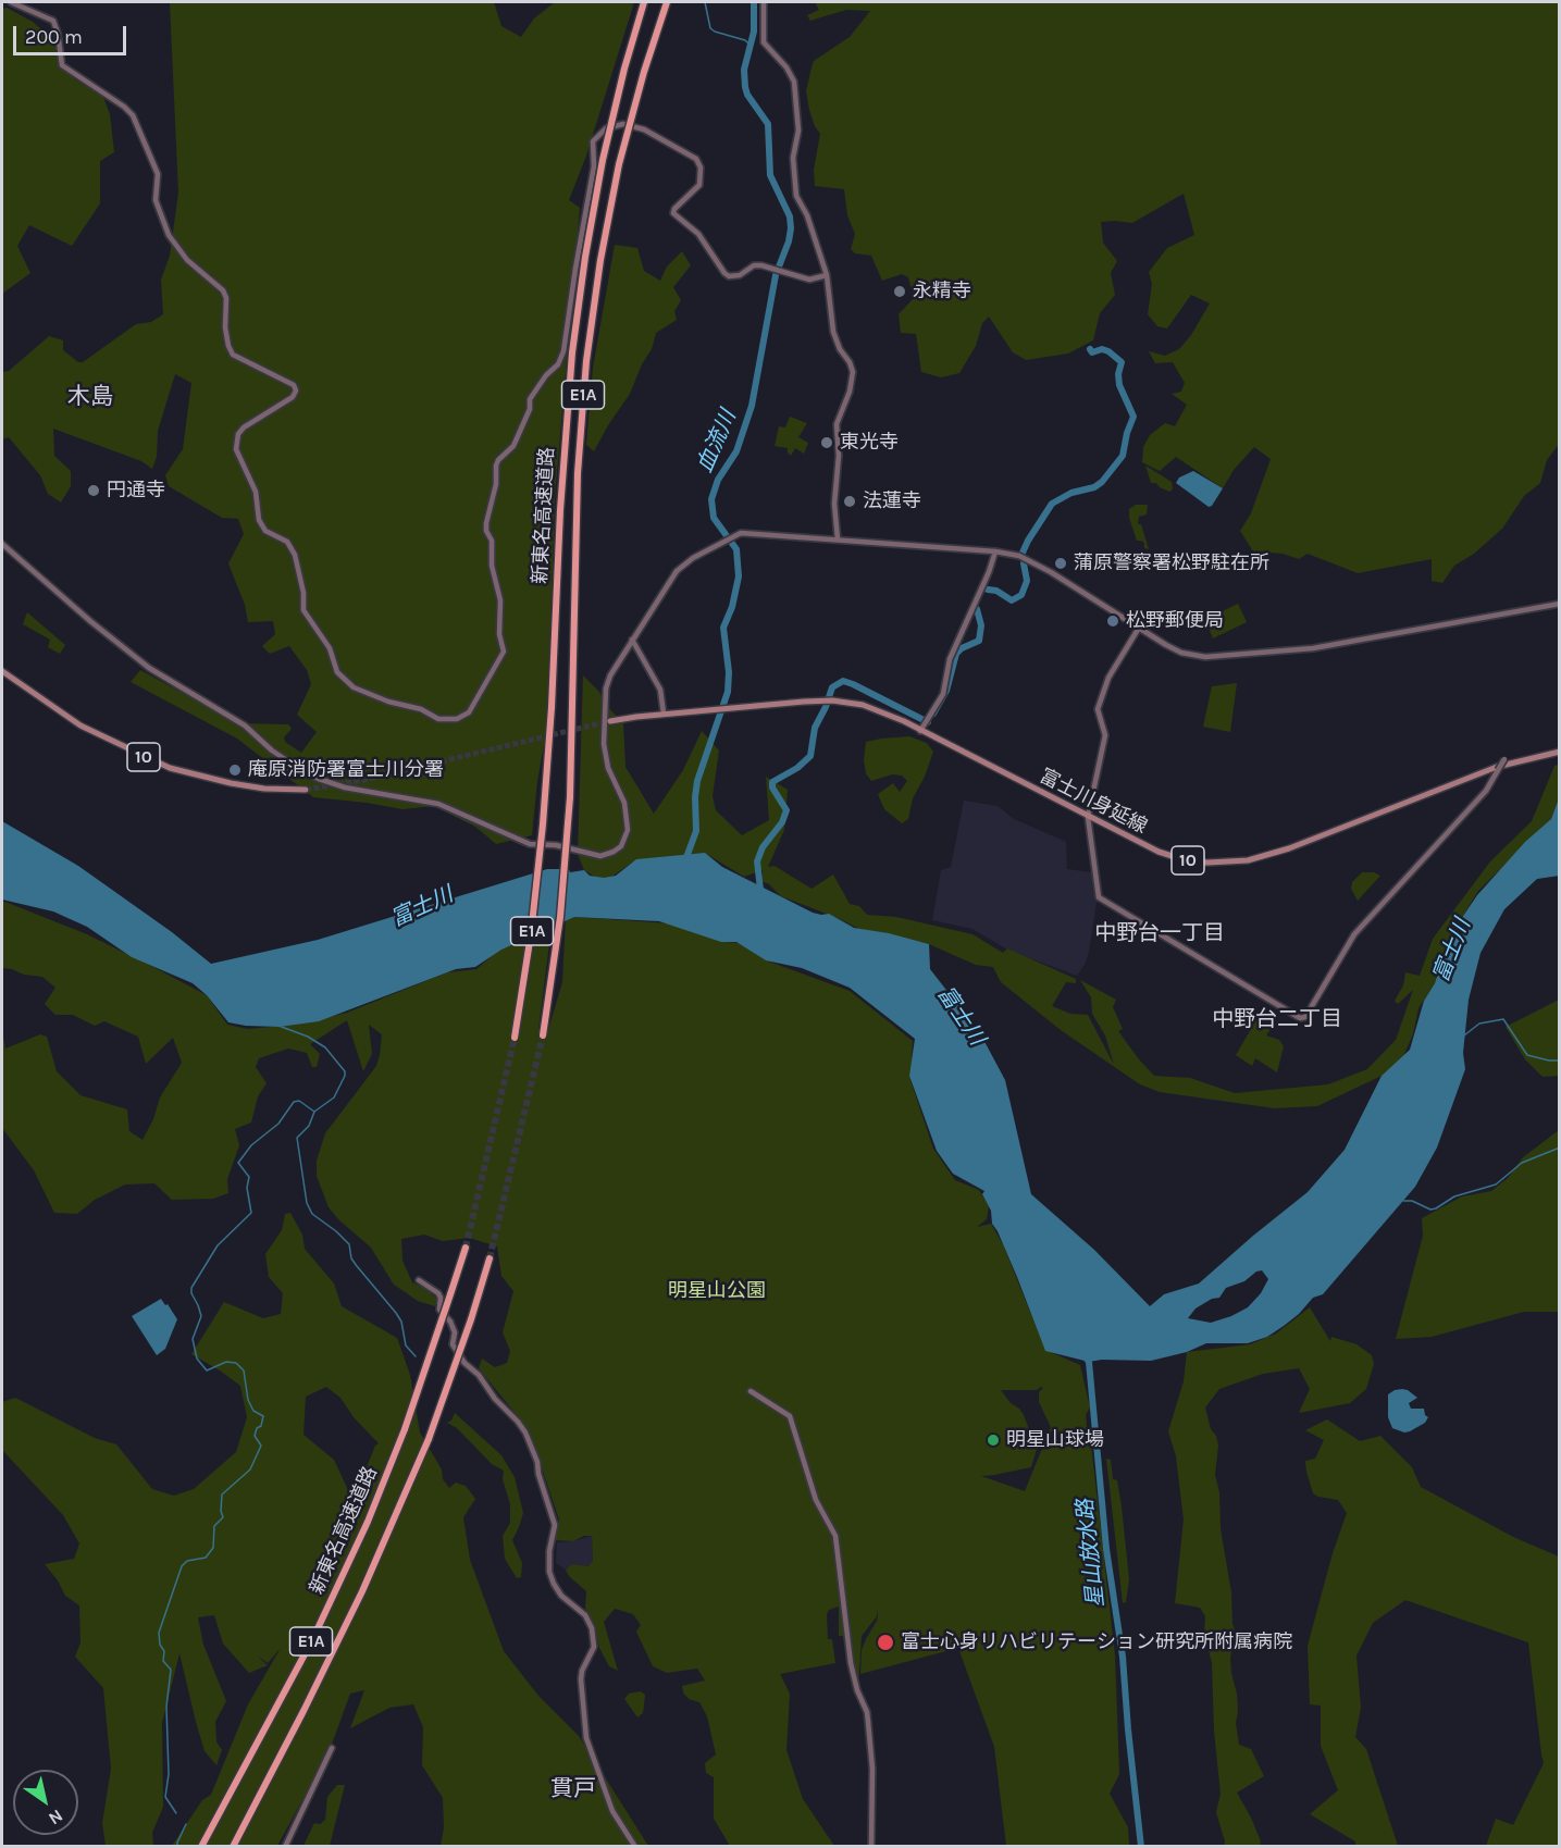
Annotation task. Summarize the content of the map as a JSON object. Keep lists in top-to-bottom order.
{
  "streets": {
    "highway": ["E1A", "新東名高速道路"],
    "main road": ["10", "富士川身延線"]
  },
  "districts": [
    "木島",
    "中野台一丁目",
    "中野台二丁目",
    "貫戸"
  ],
  "water": ["血流川", "富士川", "星山放水路"],
  "parks": ["明星山公園"],
  "places": [
    "永精寺",
    "東光寺",
    "円通寺",
    "法蓮寺",
    "蒲原警察署松野駐在所",
    "松野郵便局",
    "庵原消防署富士川分署",
    "明星山球場",
    "富士心身リハビリテーション研究所附属病院"
  ],
  "scale_bar": "200 m",
  "north": "bottom right"
}
